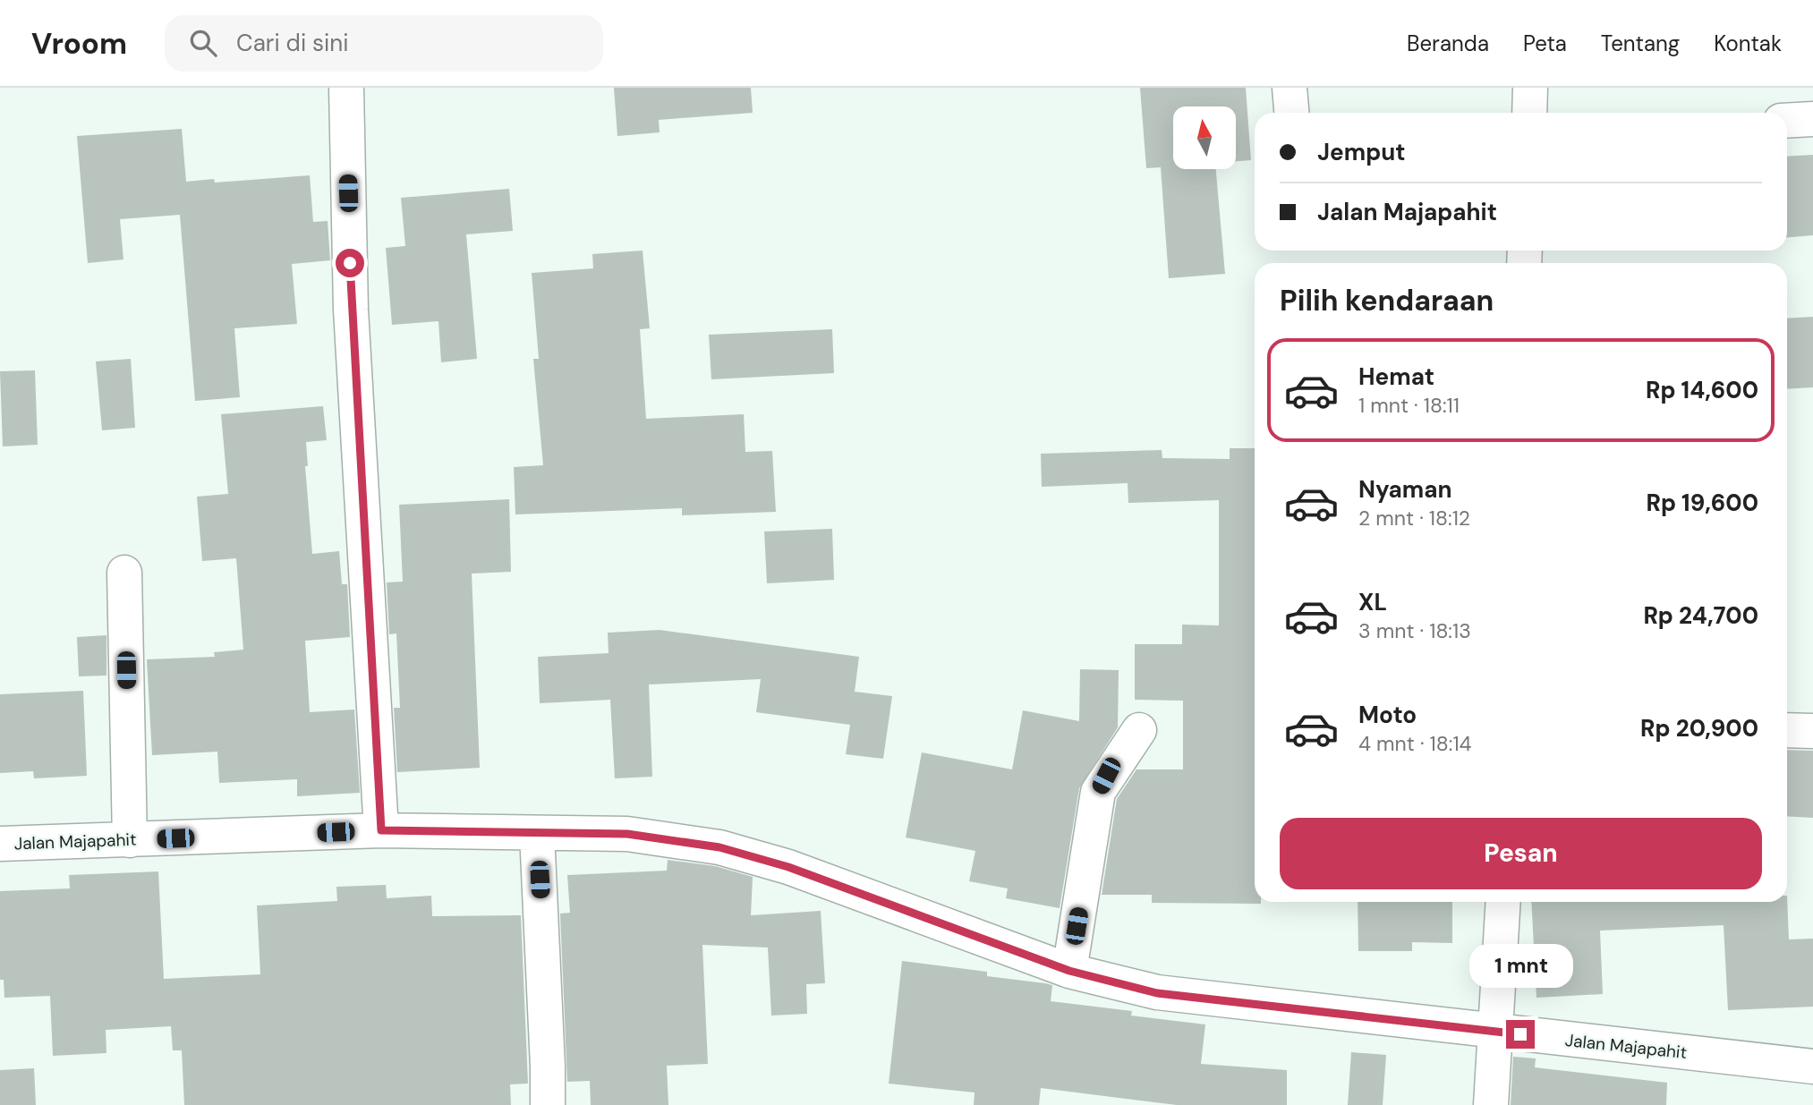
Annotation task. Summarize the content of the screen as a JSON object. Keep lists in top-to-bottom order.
{
  "streets": {
    "street": ["Jalan Majapahit"]
  },
  "north": "top",
  "page": {
    "header": "Vroom",
    "search": "Cari di sini",
    "nav": [
      "Beranda",
      "Peta",
      "Tentang",
      "Kontak"
    ],
    "banner": ["Jemput", "Jalan Majapahit"],
    "heading": "Pilih kendaraan",
    "list": [
      {
        "name": "Hemat",
        "note": "1 mnt · 18:11",
        "value": "Rp 14,600"
      },
      {
        "name": "Nyaman",
        "note": "2 mnt · 18:12",
        "value": "Rp 19,600"
      },
      {
        "name": "XL",
        "note": "3 mnt · 18:13",
        "value": "Rp 24,700"
      },
      {
        "name": "Moto",
        "note": "4 mnt · 18:14",
        "value": "Rp 20,900"
      }
    ],
    "buttons": "Pesan",
    "bubble": "1 mnt"
  }
}
